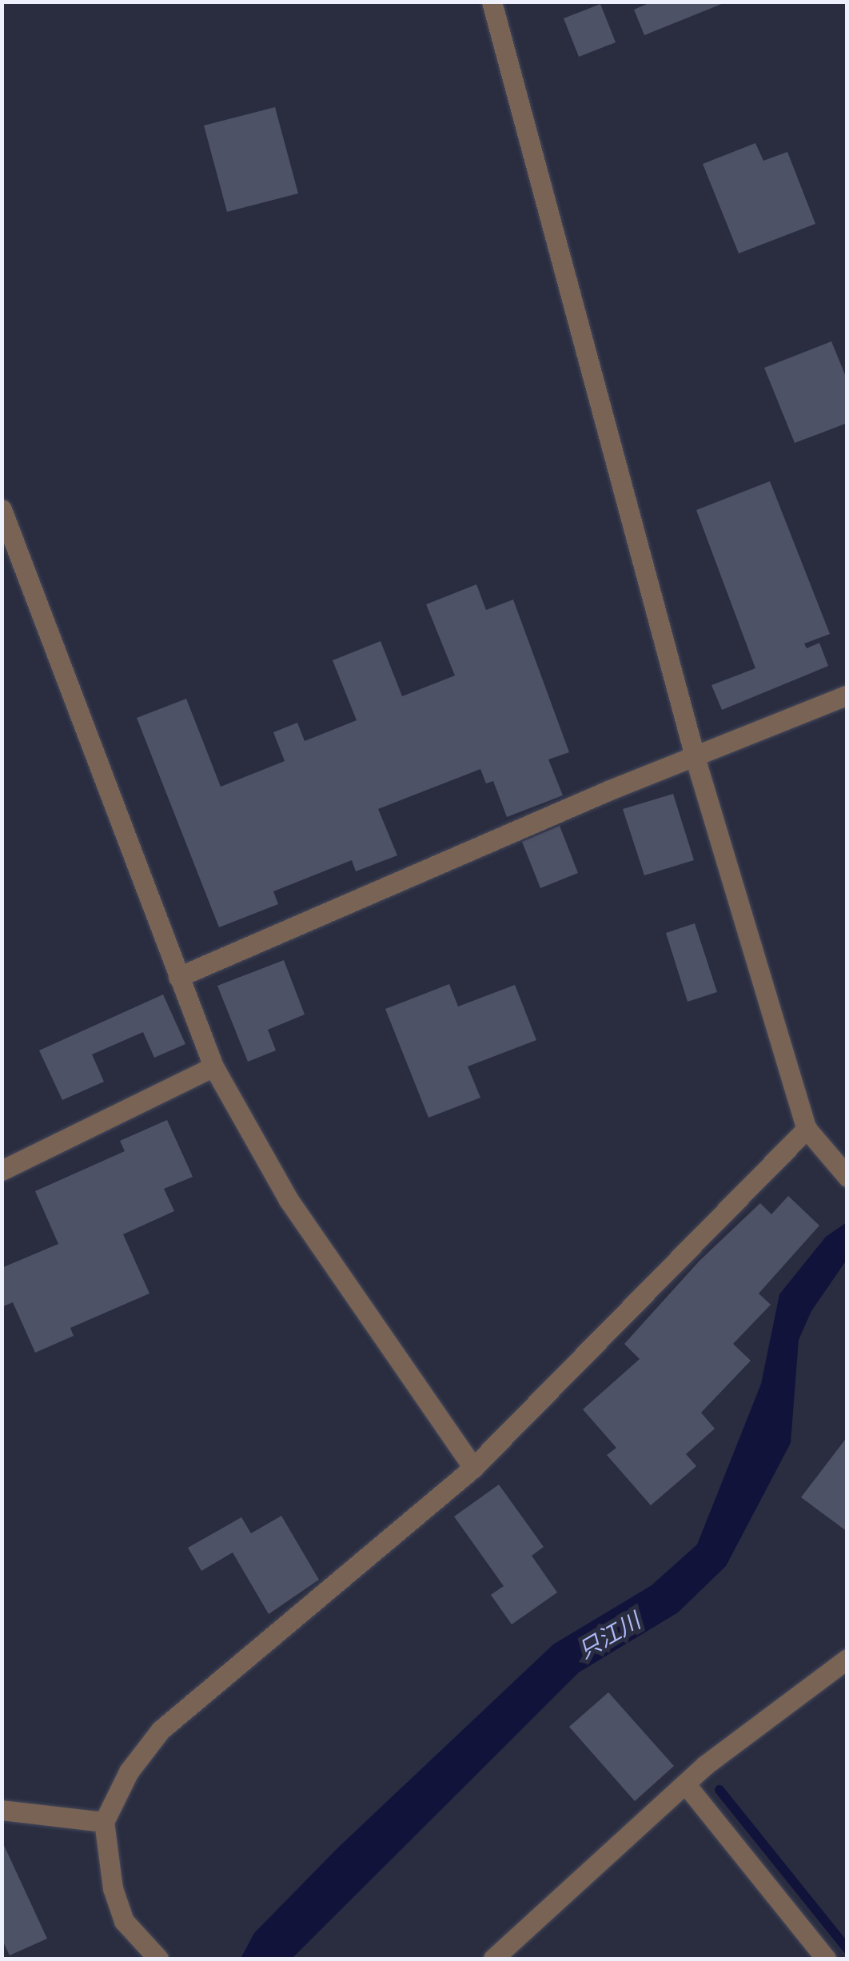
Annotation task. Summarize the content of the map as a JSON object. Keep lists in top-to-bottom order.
{
  "water": ["只江川"]
}
